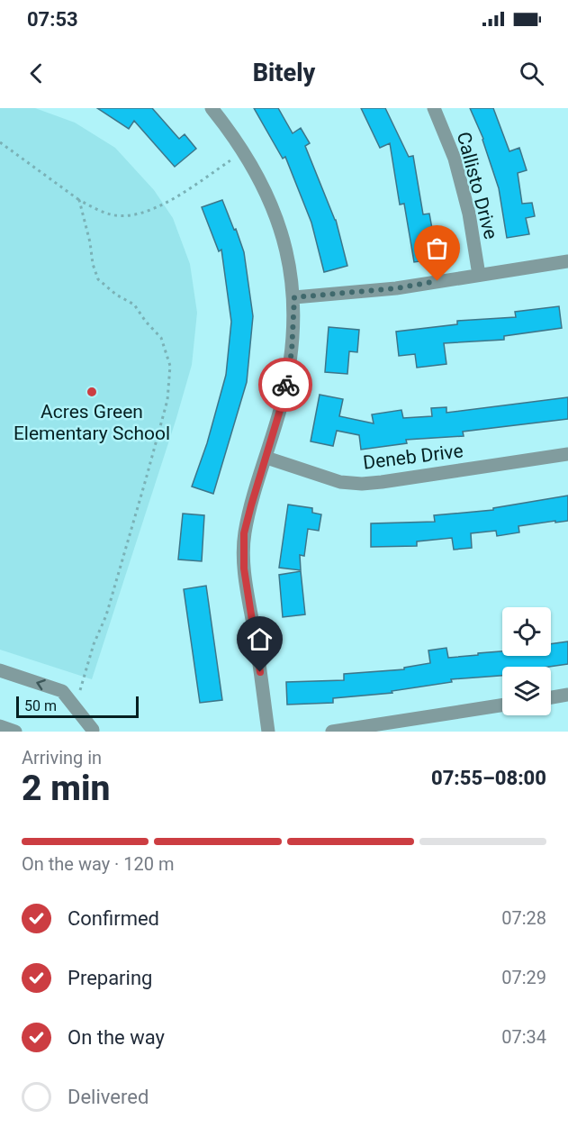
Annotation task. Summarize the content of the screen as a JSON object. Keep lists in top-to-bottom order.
{
  "streets": {
    "street": ["Callisto Drive", "Deneb Drive"]
  },
  "places": ["Acres Green Elementary School"],
  "scale_bar": "50 m",
  "page": {
    "status": "07:53",
    "header": "Bitely",
    "scale": "50 m",
    "heading": ["2 min", "Arriving in", "07:55–08:00"],
    "bar": "On the way · 120 m",
    "list": [
      ["Confirmed", "07:28"],
      ["Preparing", "07:29"],
      ["On the way", "07:34"],
      "Delivered"
    ]
  }
}
